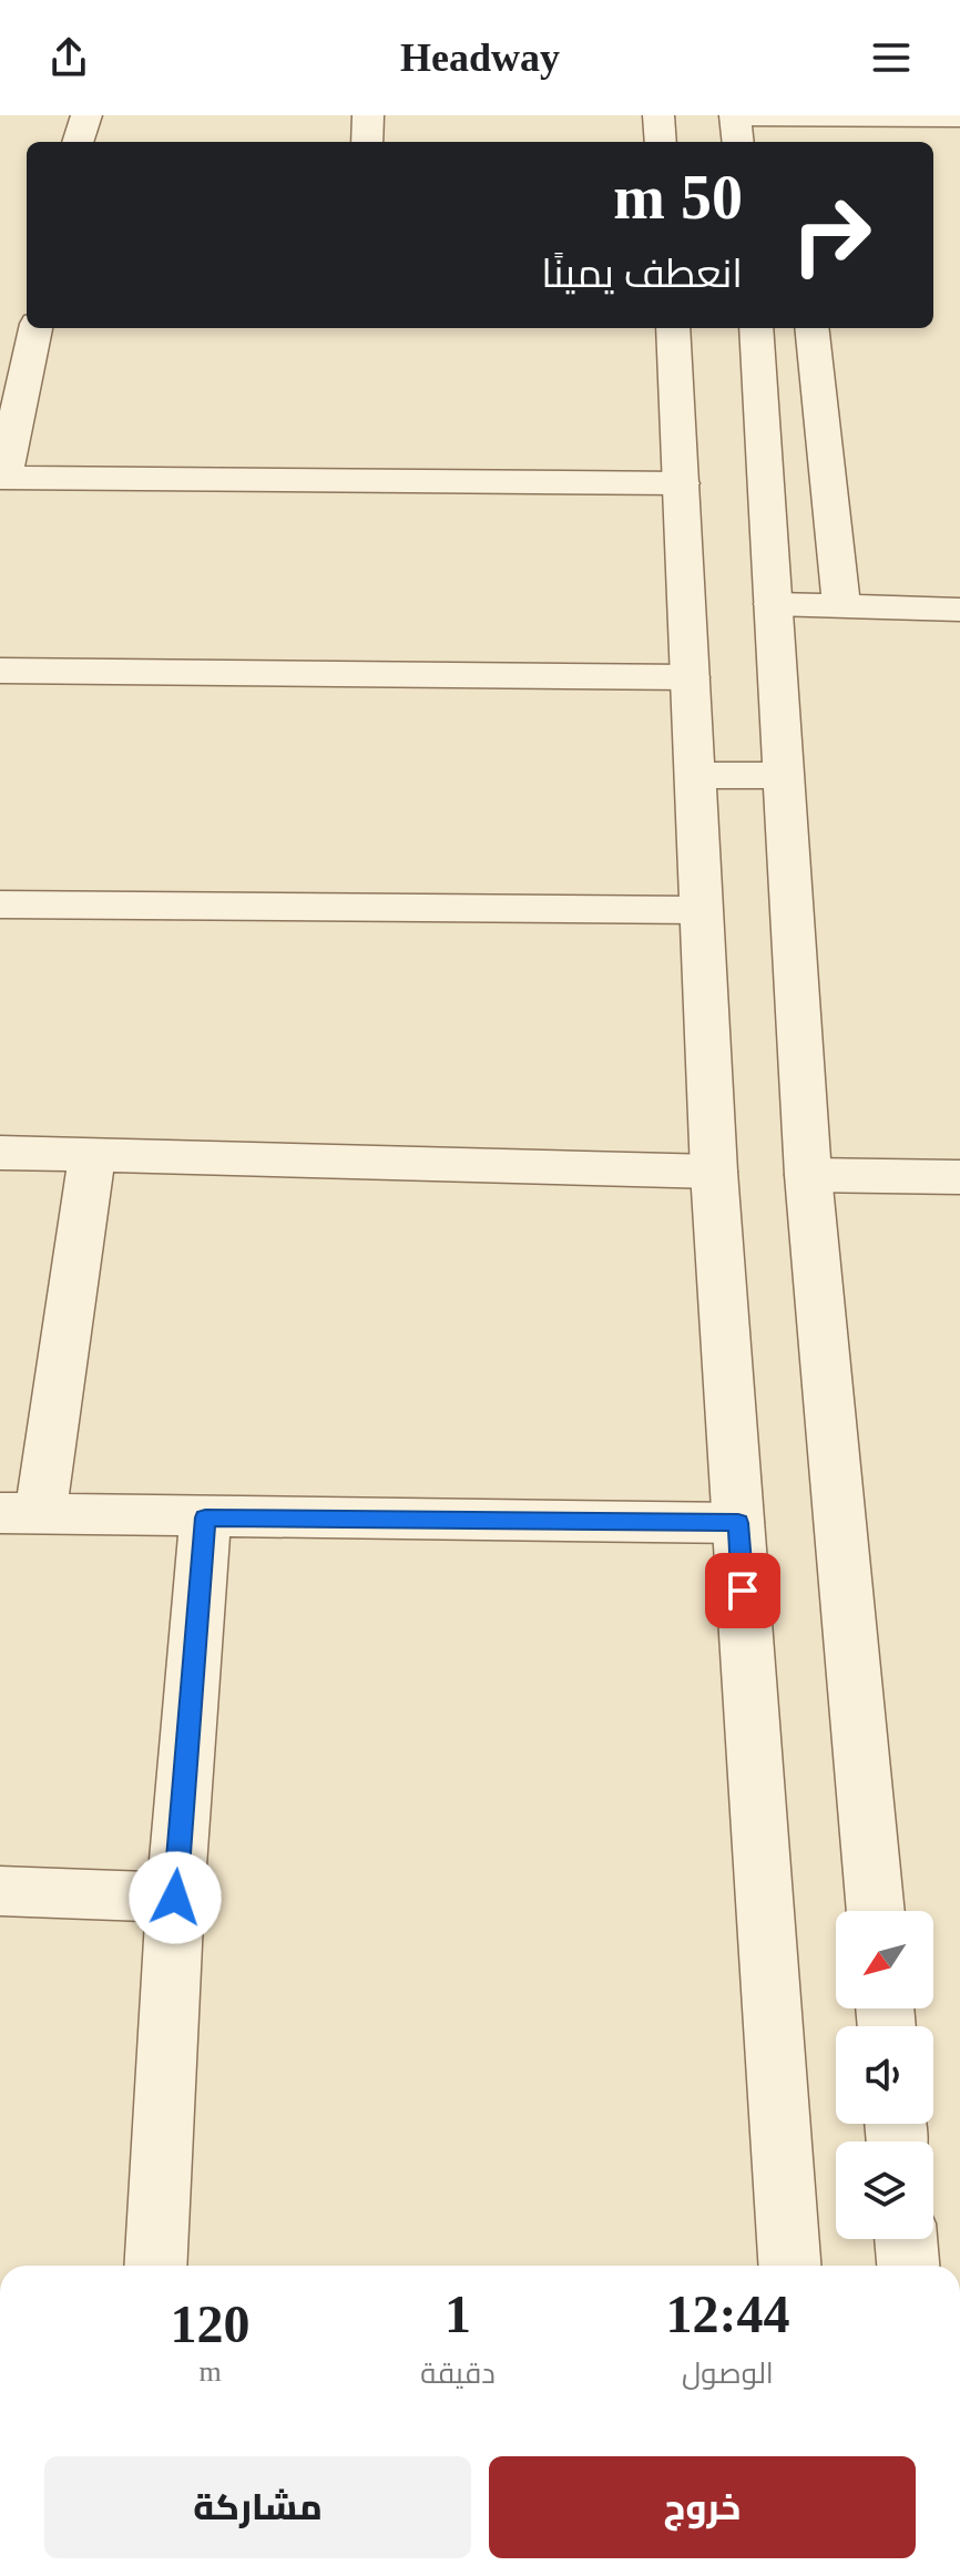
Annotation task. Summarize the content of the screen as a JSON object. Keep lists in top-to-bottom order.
{
  "north": "bottom left",
  "page": {
    "header": "Headway",
    "turn": ["50 m", "انعطف يمينًا"],
    "eta": [
      "12:44",
      "الوصول",
      "1",
      "دقيقة",
      "120",
      "m"
    ],
    "buttons": ["خروج", "مشاركة"]
  }
}
